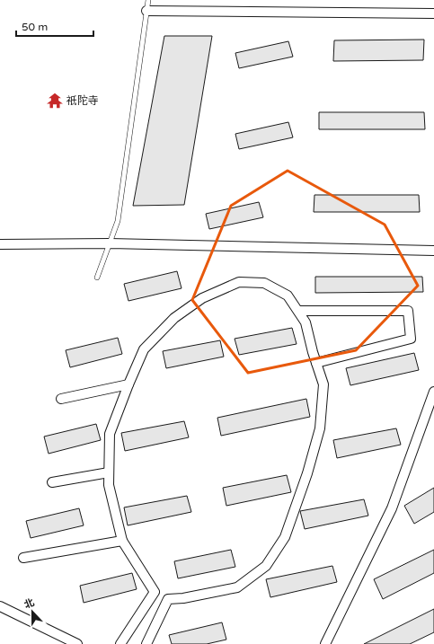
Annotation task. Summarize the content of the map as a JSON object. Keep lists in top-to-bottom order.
{
  "places": {
    "temple": ["祇陀寺"]
  },
  "scale_bar": "50 m",
  "north": "top"
}
